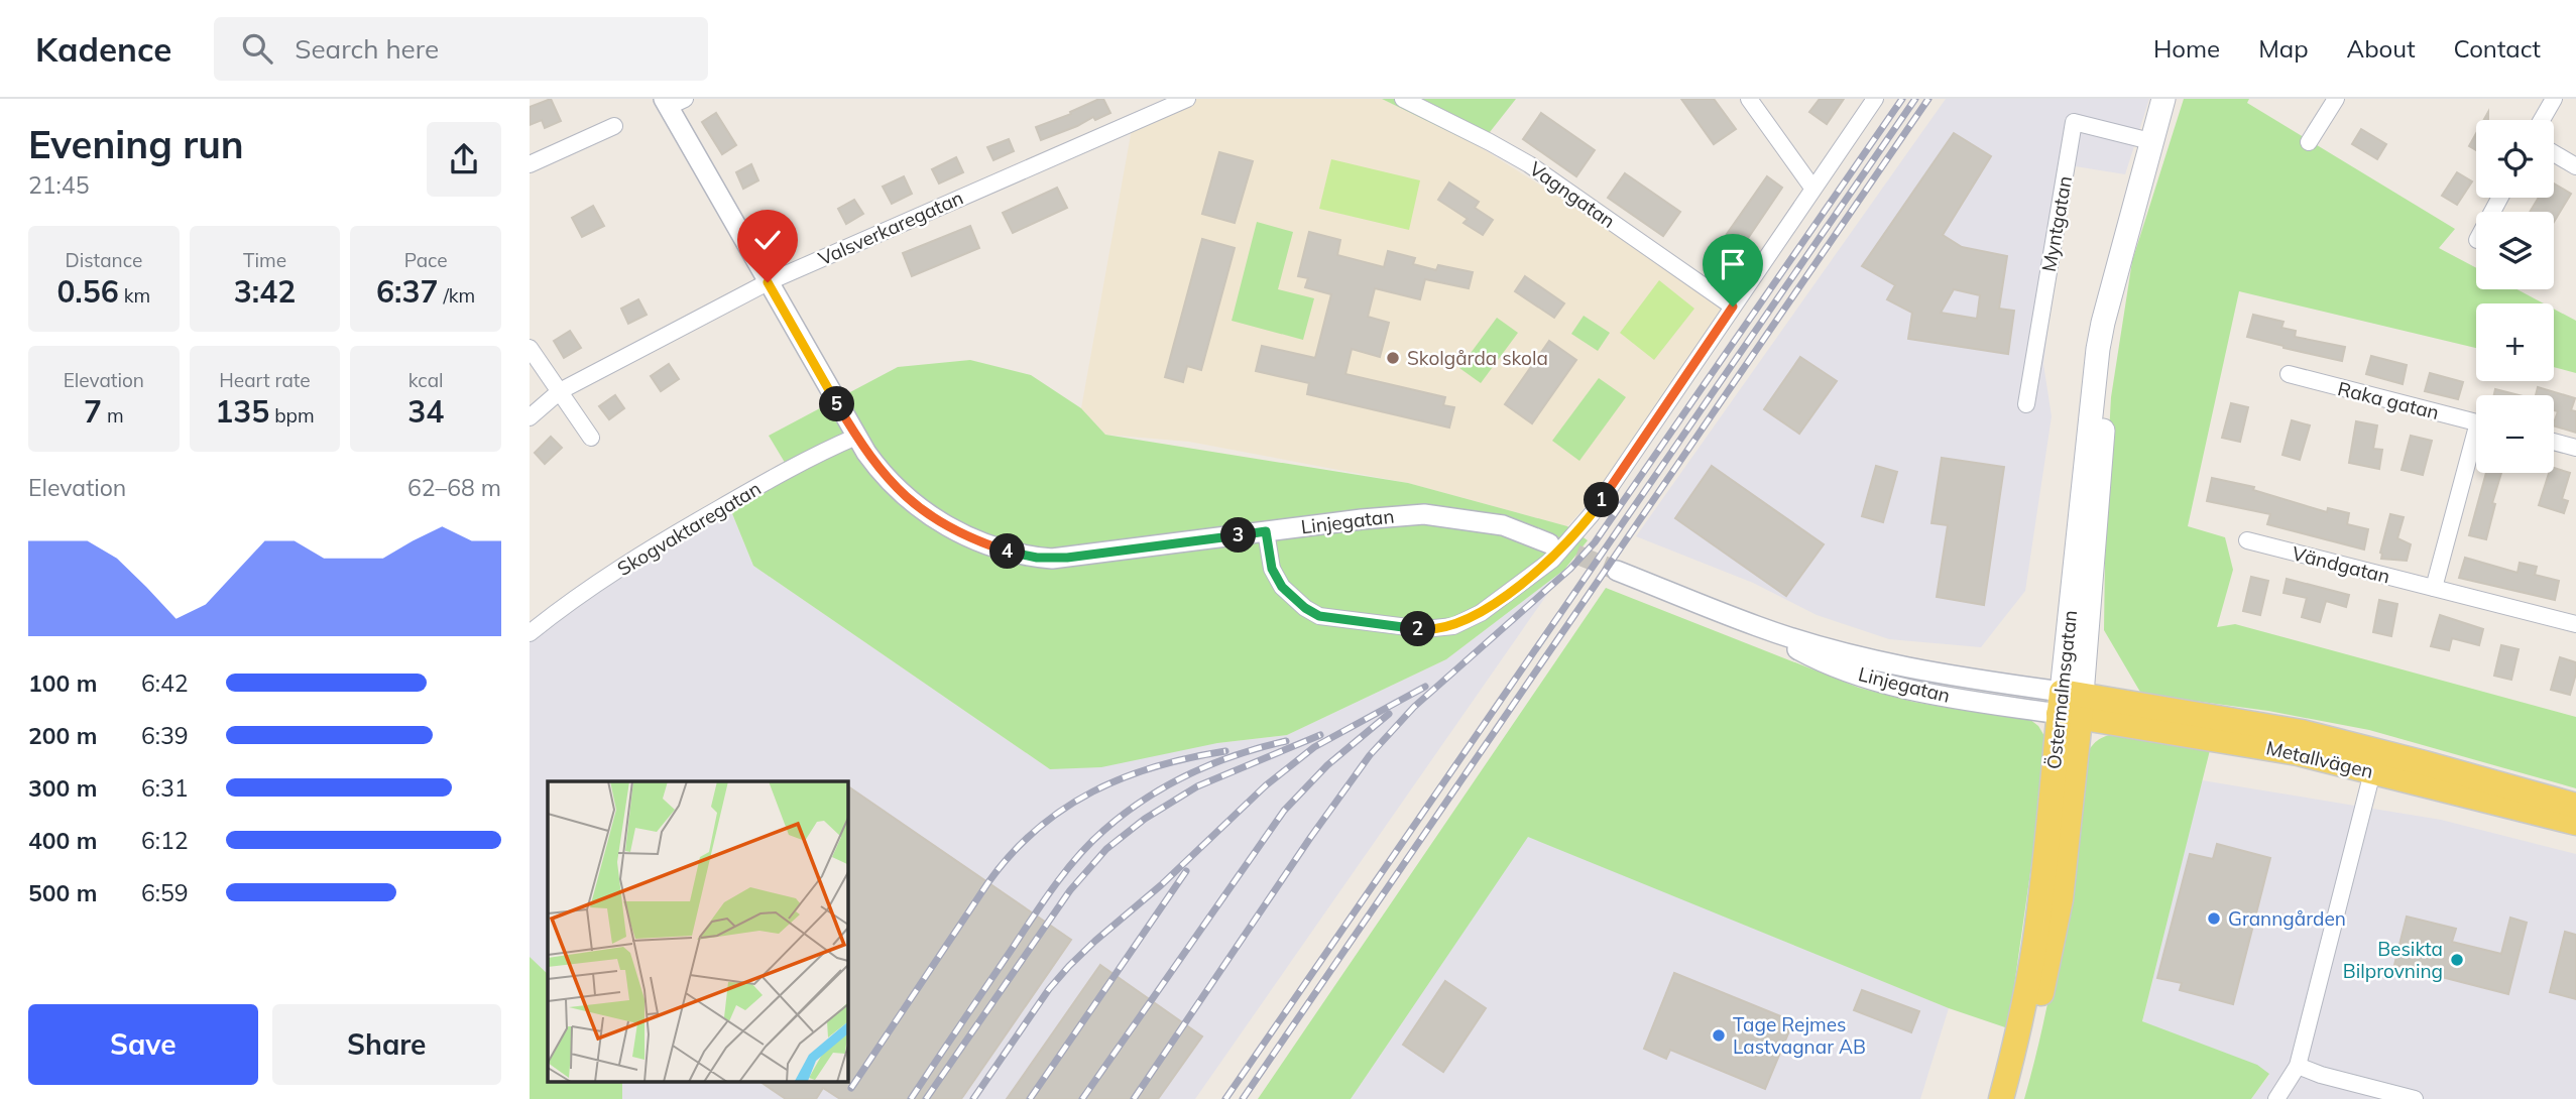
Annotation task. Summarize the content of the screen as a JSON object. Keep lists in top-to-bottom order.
{
  "streets": {
    "main road": ["Östermalmsgatan", "Metallvägen"],
    "street": [
      "Vagngatan",
      "Myntgatan",
      "Valsverkaregatan",
      "Raka gatan",
      "Linjegatan",
      "Skogvaktaregatan",
      "Vändgatan"
    ]
  },
  "crossings": [
    ["Myntgatan", "Östermalmsgatan"],
    ["Valsverkaregatan", "Linjegatan"],
    ["Linjegatan", "Skogvaktaregatan"],
    ["Linjegatan", "Östermalmsgatan"],
    ["Linjegatan", "Metallvägen"],
    ["Östermalmsgatan", "Metallvägen"]
  ],
  "places": [
    "Skolgårda skola",
    "Granngården",
    "Besikta Bilprovning",
    "Tage Rejmes Lastvagnar AB"
  ],
  "page": {
    "header": "Kadence",
    "search": "Search here",
    "nav": [
      "Home",
      "Map",
      "About",
      "Contact"
    ],
    "heading": ["Evening run", "21:45"],
    "map_buttons": ["+", "−"],
    "stats": [
      ["Distance", "0.56 km"],
      ["Time", "3:42"],
      ["Pace", "6:37 /km"],
      ["Elevation", "7 m"],
      ["Heart rate", "135 bpm"],
      ["kcal", "34"]
    ],
    "pins": [
      "5",
      "1",
      "3",
      "4",
      "2"
    ],
    "chart": ["Elevation", "62–68 m"],
    "list": [
      {
        "name": "100 m",
        "note": "6:42"
      },
      {
        "name": "200 m",
        "note": "6:39"
      },
      {
        "name": "300 m",
        "note": "6:31"
      },
      {
        "name": "400 m",
        "note": "6:12"
      },
      {
        "name": "500 m",
        "note": "6:59"
      }
    ],
    "buttons": ["Save", "Share"]
  }
}
